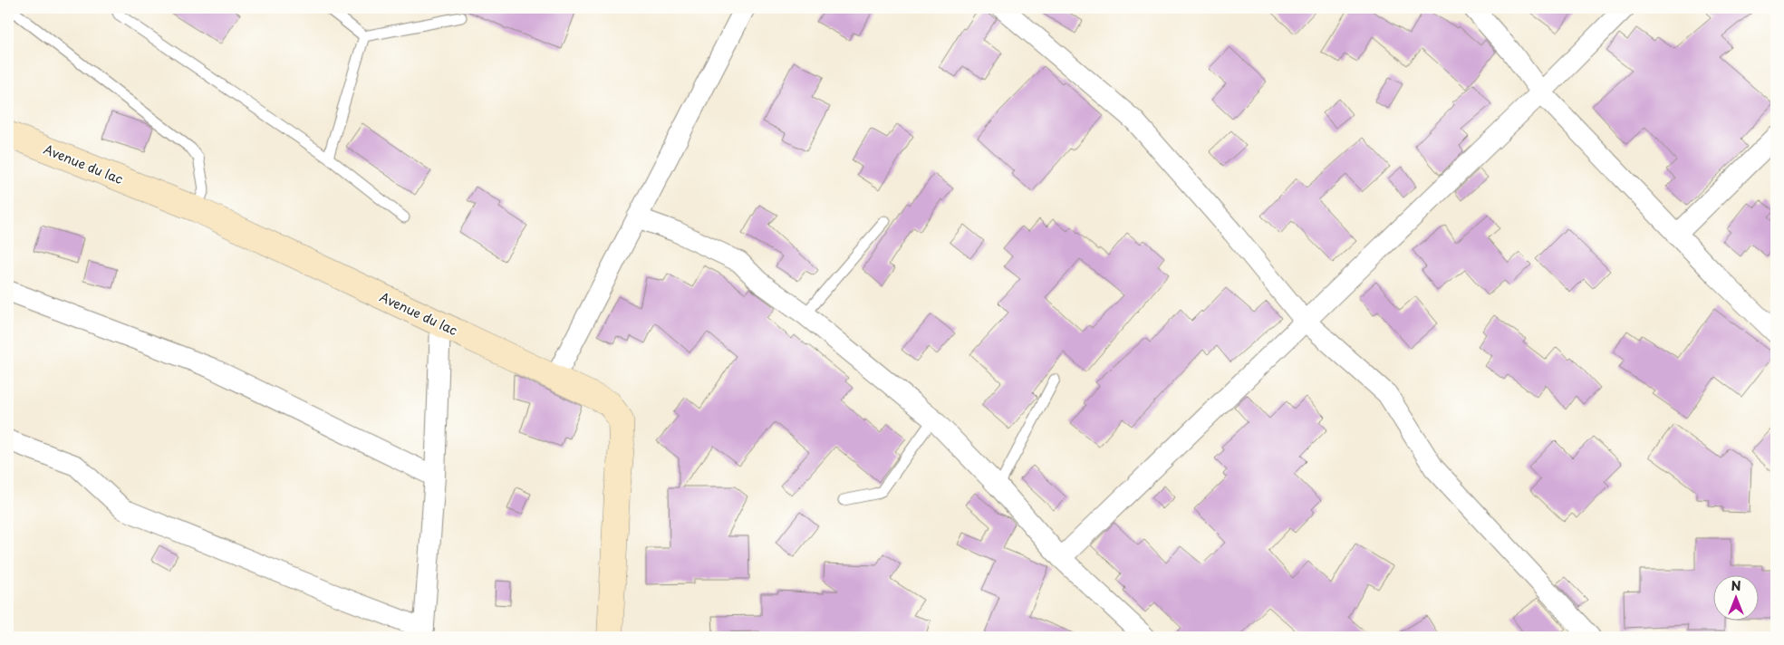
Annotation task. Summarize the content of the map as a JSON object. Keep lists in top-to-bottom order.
{
  "streets": {
    "main road": ["Avenue du lac"]
  },
  "north": "top"
}
